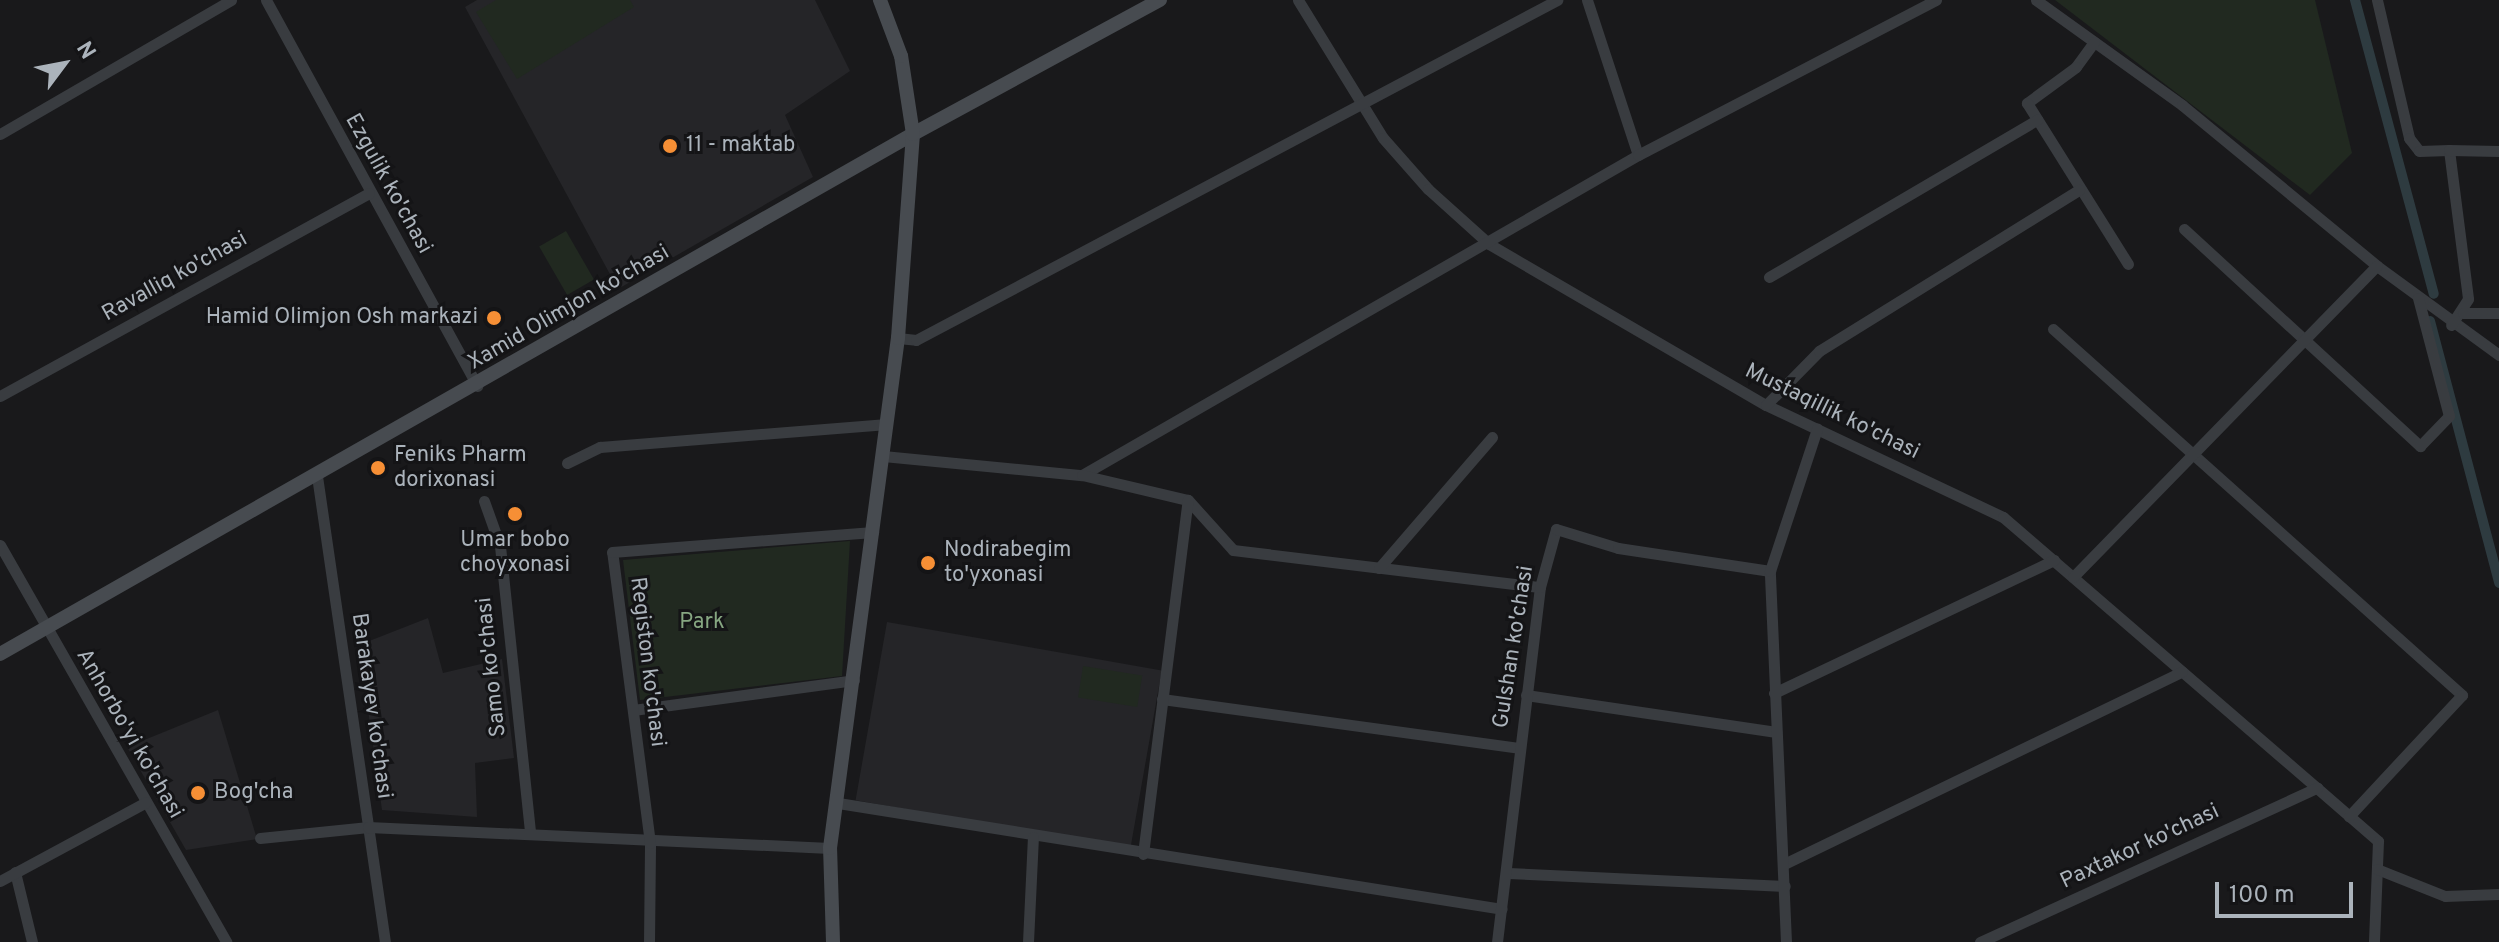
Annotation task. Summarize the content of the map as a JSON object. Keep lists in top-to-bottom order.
{
  "streets": {
    "main road": ["Xamid Olimjon ko'chasi"],
    "street": [
      "Ezgulik ko'chasi",
      "Ravalliq ko'chasi",
      "Mustaqillik ko'chasi",
      "Gulshan ko'chasi",
      "Registon ko'chasi",
      "Samo ko'chasi",
      "Barakayev ko'chasi",
      "Anhorbo'yi ko'chasi",
      "Paxtakor ko'chasi"
    ]
  },
  "crossings": [
    ["Ezgulik ko'chasi", "Ravalliq ko'chasi"],
    ["Ezgulik ko'chasi", "Xamid Olimjon ko'chasi"],
    ["Xamid Olimjon ko'chasi", "Barakayev ko'chasi"],
    ["Xamid Olimjon ko'chasi", "Anhorbo'yi ko'chasi"],
    ["Mustaqillik ko'chasi", "Paxtakor ko'chasi"]
  ],
  "parks": ["Park"],
  "places": [
    "11 - maktab",
    "Hamid Olimjon Osh markazi",
    "Feniks Pharm dorixonasi",
    "Umar bobo choyxonasi",
    "Nodirabegim to'yxonasi",
    "Bog'cha"
  ],
  "scale_bar": "100 m",
  "north": "top right"
}
